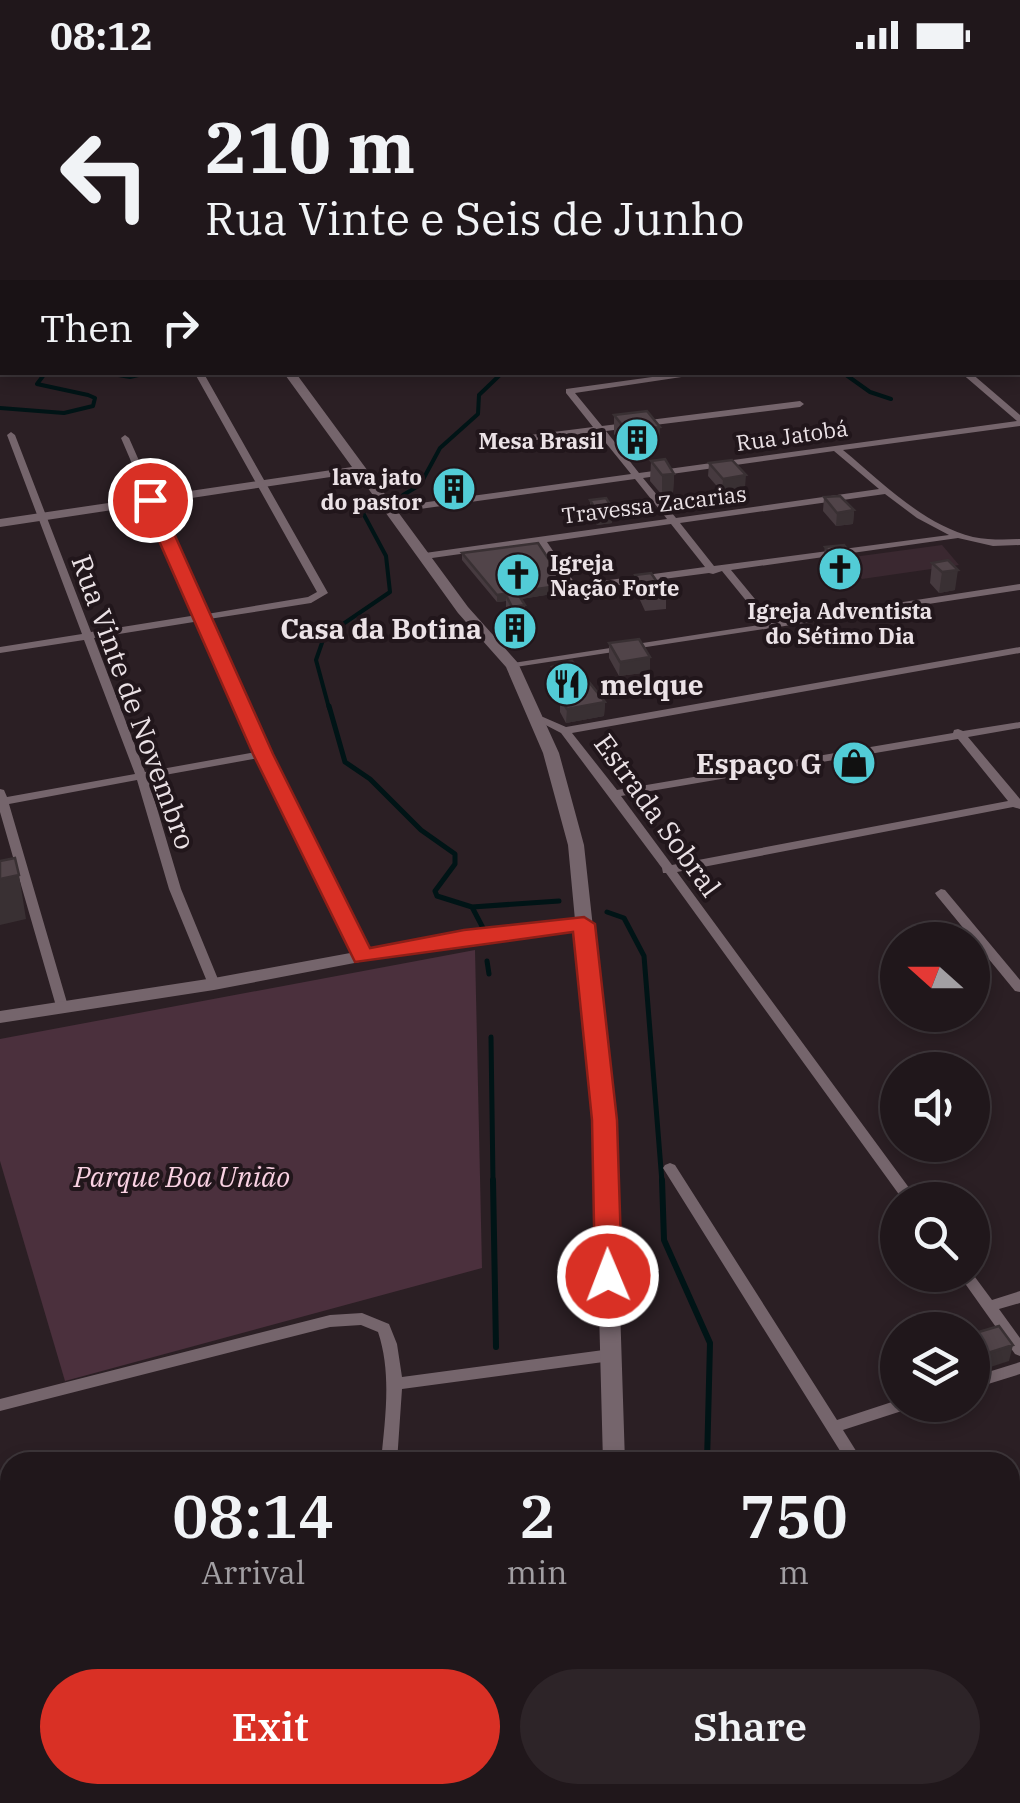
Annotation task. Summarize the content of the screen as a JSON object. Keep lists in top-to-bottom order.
{
  "streets": {
    "street": [
      "Rua Jatobá",
      "Travessa Zacarias",
      "Rua Vinte de Novembro",
      "Estrada Sobral"
    ]
  },
  "parks": ["Parque Boa União"],
  "places": {
    "building": ["Mesa Brasil", "lava jato do pastor", "Casa da Botina"],
    "church": ["Igreja Adventista do Sétimo Dia", "Igreja Nação Forte"],
    "restaurant": ["melque"],
    "shop": ["Espaço G"]
  },
  "north": "left",
  "page": {
    "status": "08:12",
    "turn": ["210 m", "Rua Vinte e Seis de Junho"],
    "then": "Then",
    "eta": [
      "08:14",
      "Arrival",
      "2",
      "min",
      "750",
      "m"
    ],
    "buttons": ["Exit", "Share"]
  }
}
